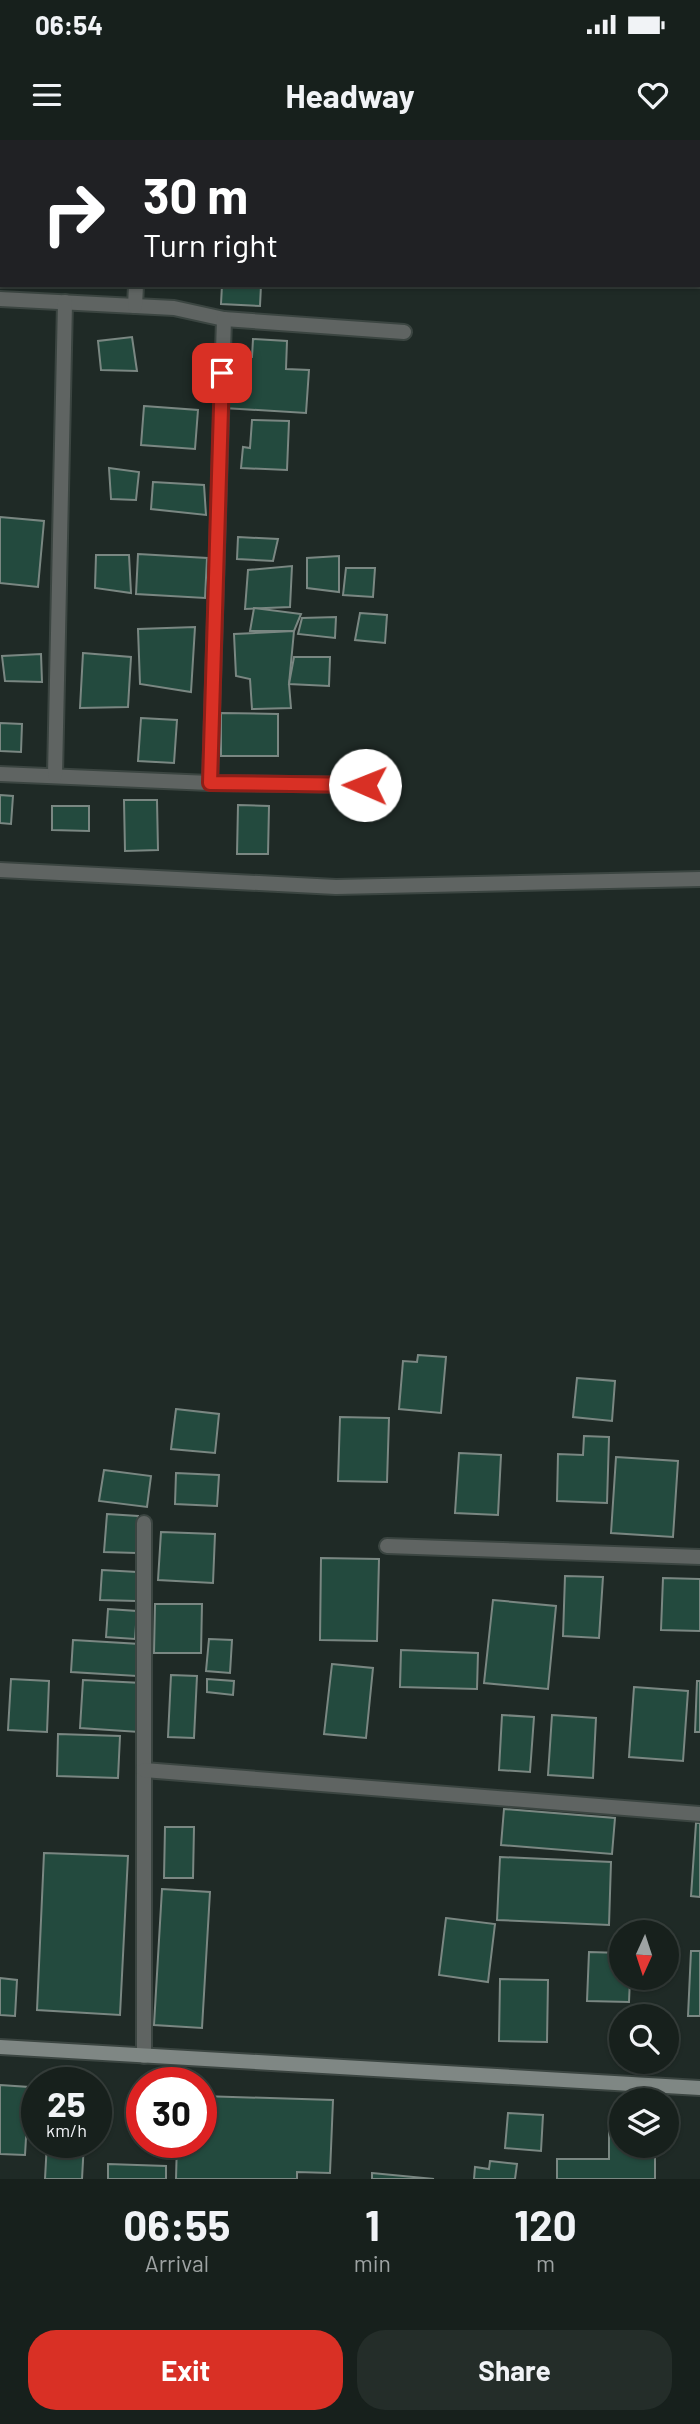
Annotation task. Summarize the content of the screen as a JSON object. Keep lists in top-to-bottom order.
{
  "north": "bottom",
  "page": {
    "status": "06:54",
    "header": "Headway",
    "turn": ["30 m", "Turn right"],
    "speed": "25 km/h",
    "limit": "30",
    "eta": [
      "06:55",
      "Arrival",
      "1",
      "min",
      "120",
      "m"
    ],
    "buttons": ["Exit", "Share"]
  }
}
